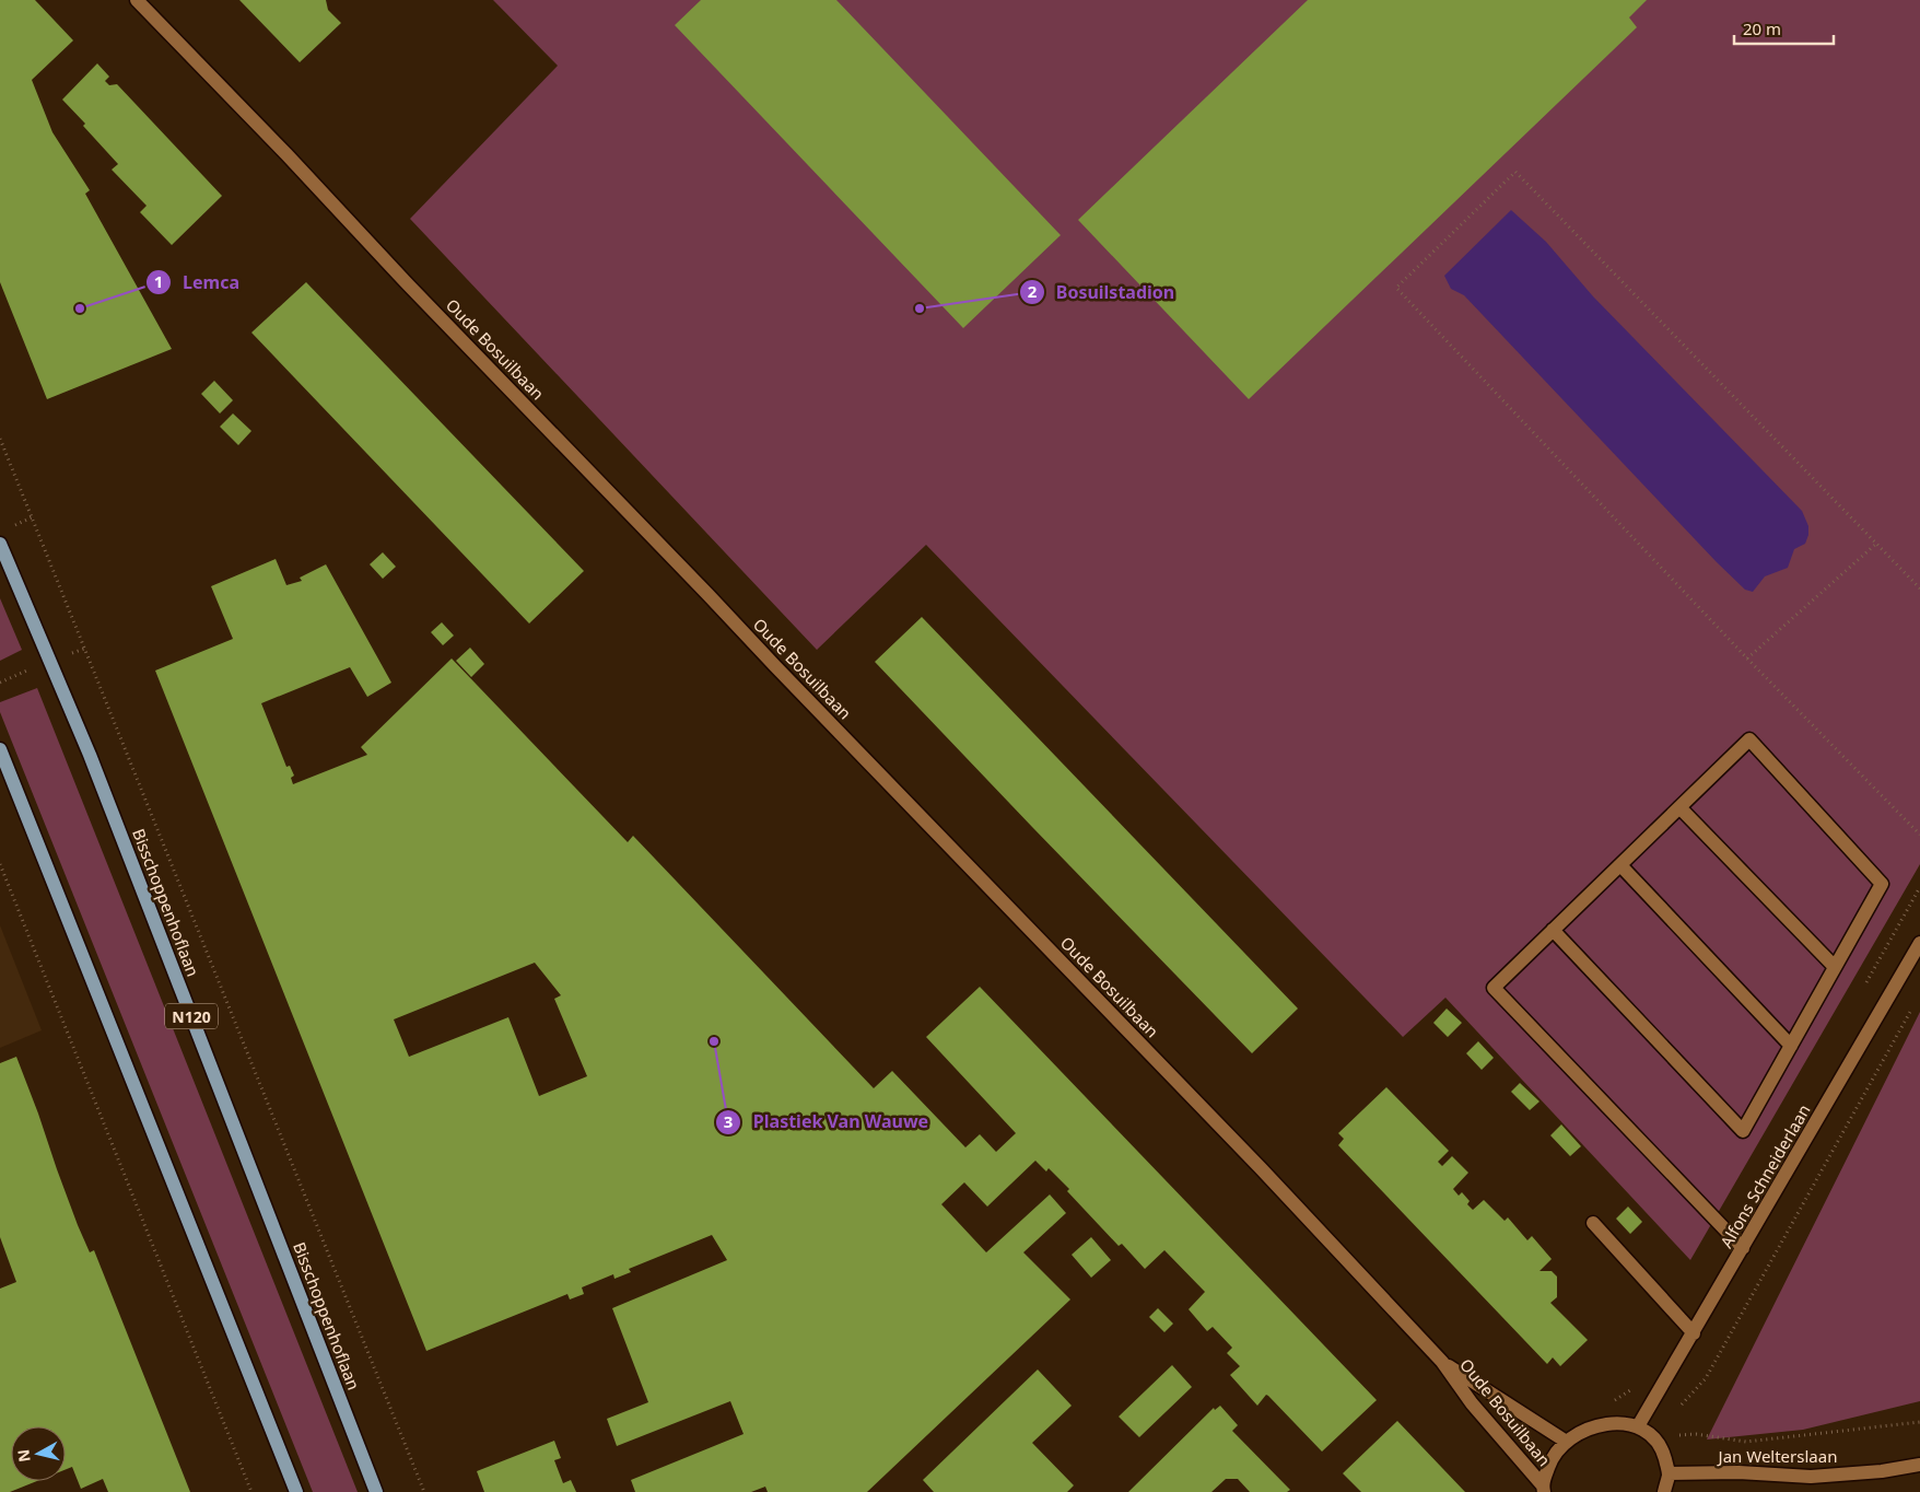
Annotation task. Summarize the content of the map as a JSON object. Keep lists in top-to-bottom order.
{
  "streets": {
    "main road": ["Bisschoppenhoflaan", "N120"],
    "street": ["Oude Bosuilbaan", "Alfons Schneiderlaan", "Jan Welterslaan"]
  },
  "places": ["Lemca", "Bosuilstadion", "Plastiek Van Wauwe"],
  "scale_bar": "20 m",
  "north": "left"
}
